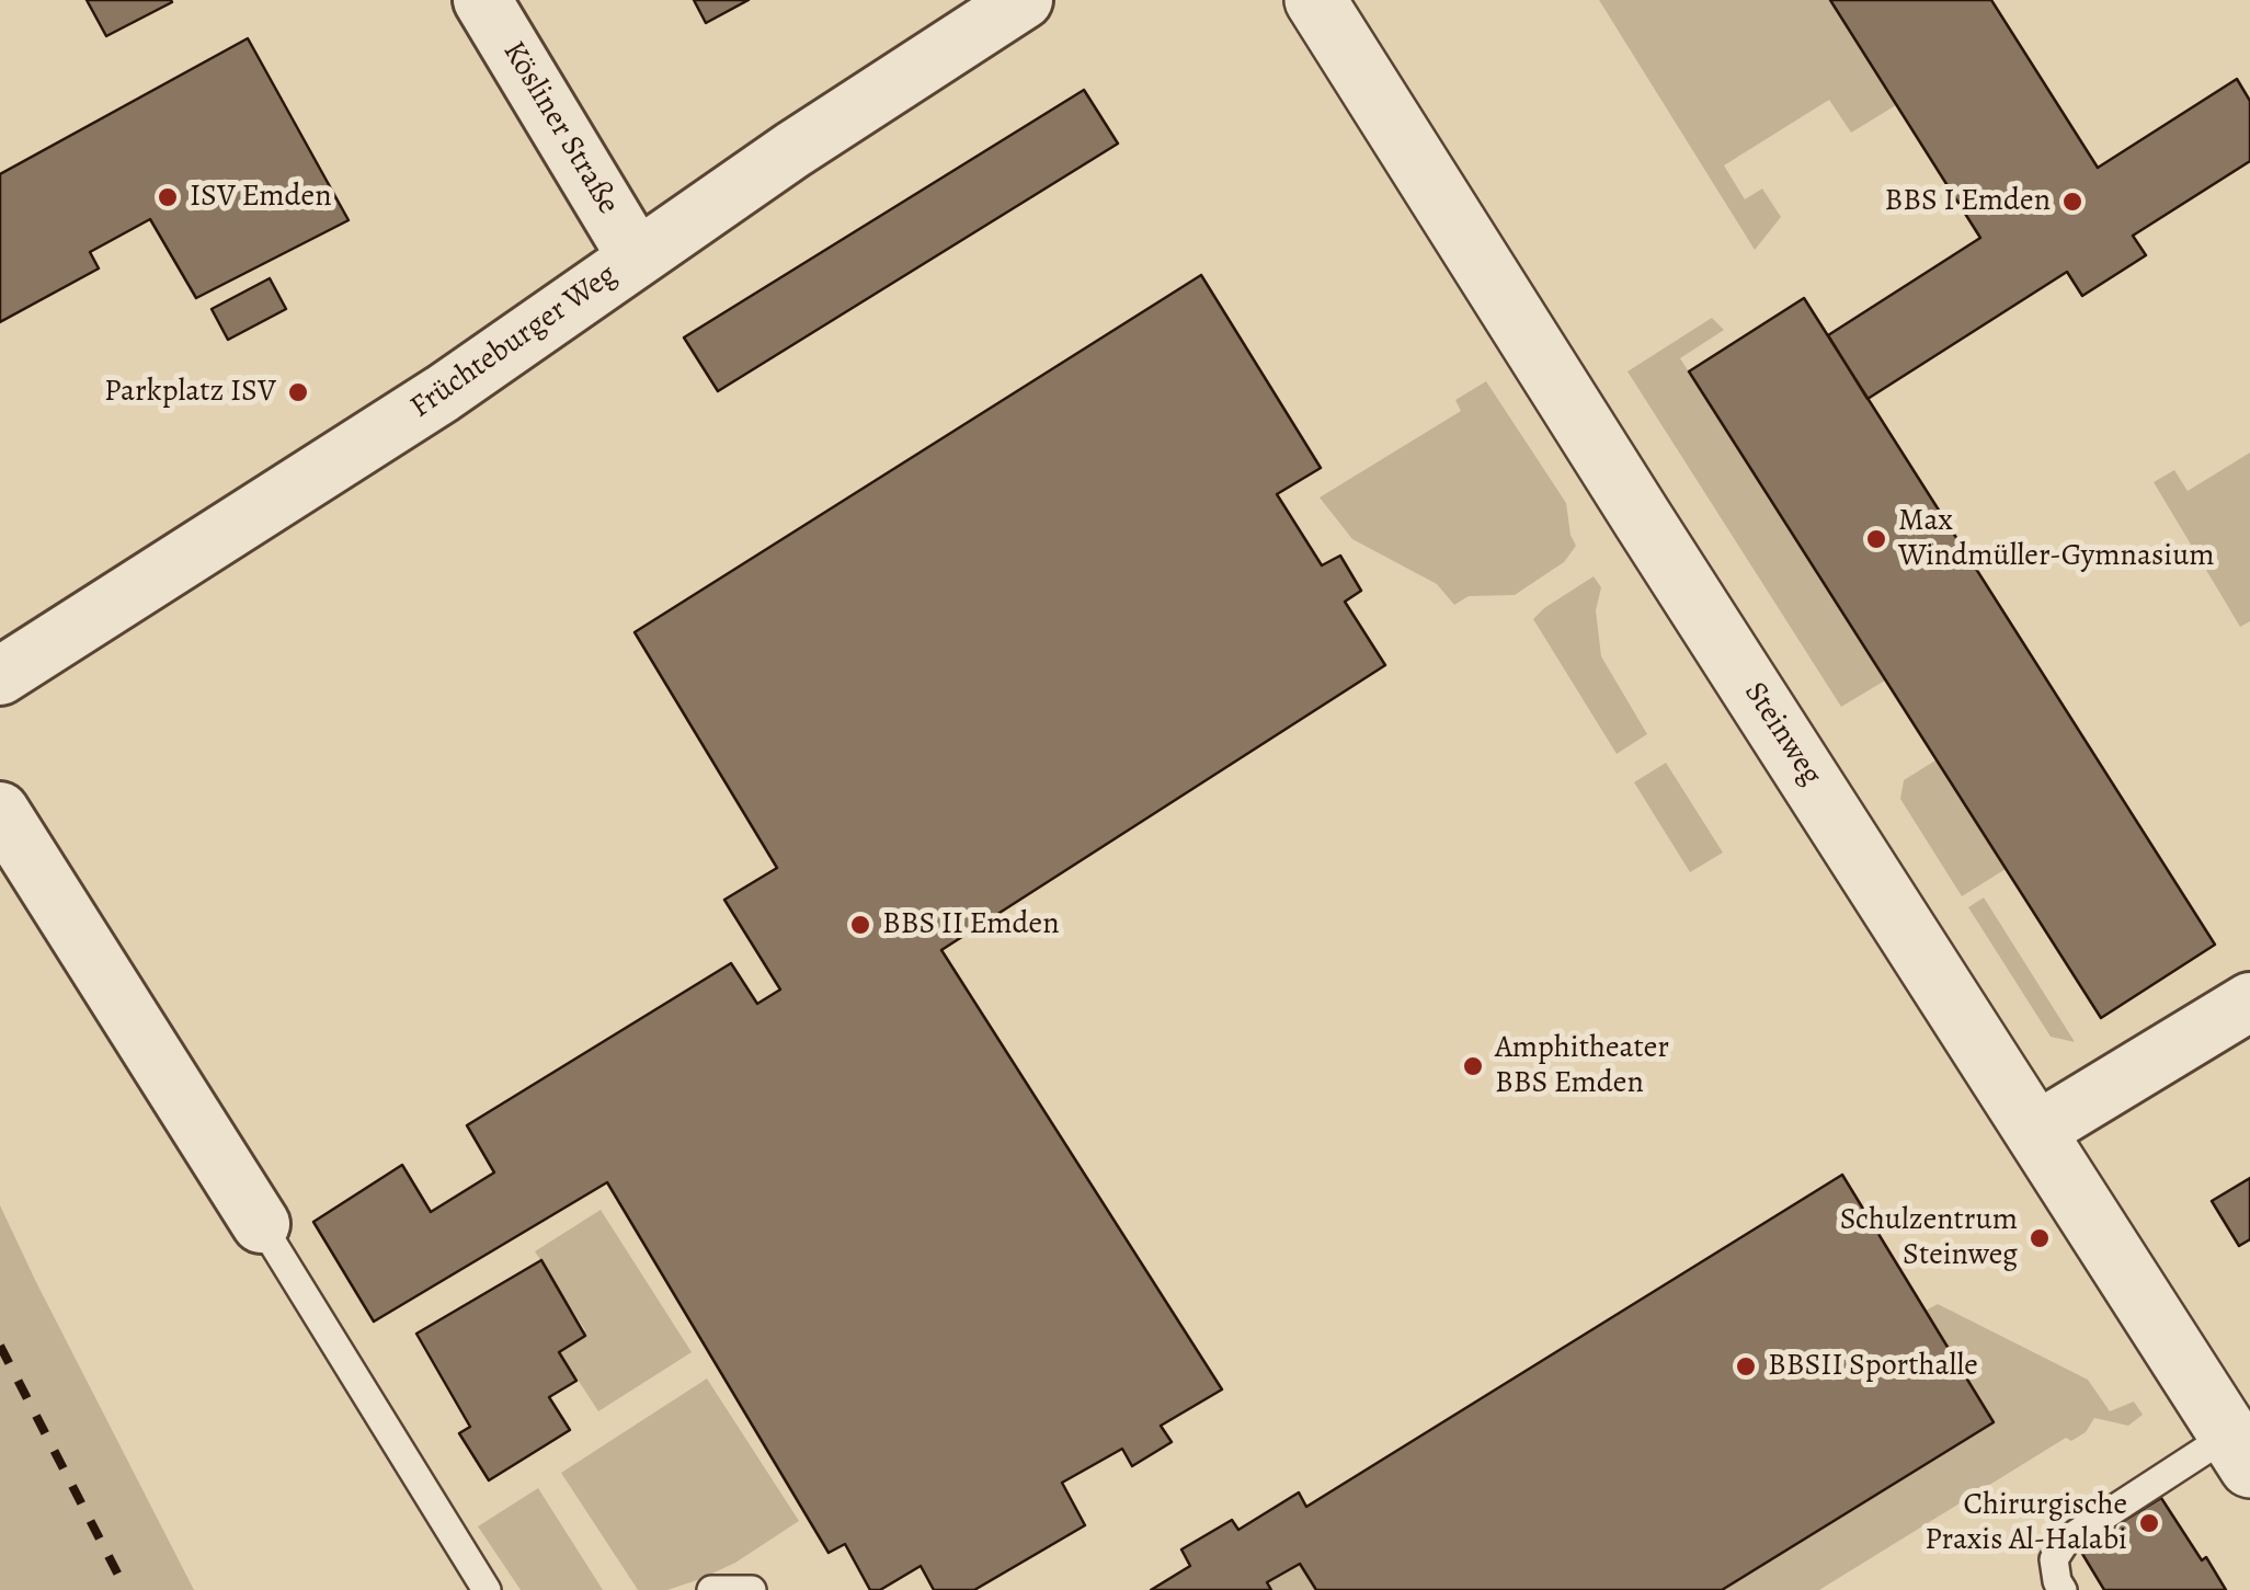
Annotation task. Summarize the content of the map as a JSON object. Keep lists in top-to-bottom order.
{
  "streets": {
    "street": ["Kösliner Straße", "Früchteburger Weg", "Steinweg"]
  },
  "crossings": [
    ["Kösliner Straße", "Früchteburger Weg"]
  ],
  "places": [
    "ISV Emden",
    "BBS I Emden",
    "Parkplatz ISV",
    "Max Windmüller-Gymnasium",
    "BBS II Emden",
    "Amphitheater BBS Emden",
    "Schulzentrum Steinweg",
    "BBSII Sporthalle",
    "Chirurgische Praxis Al-Halabi"
  ]
}
